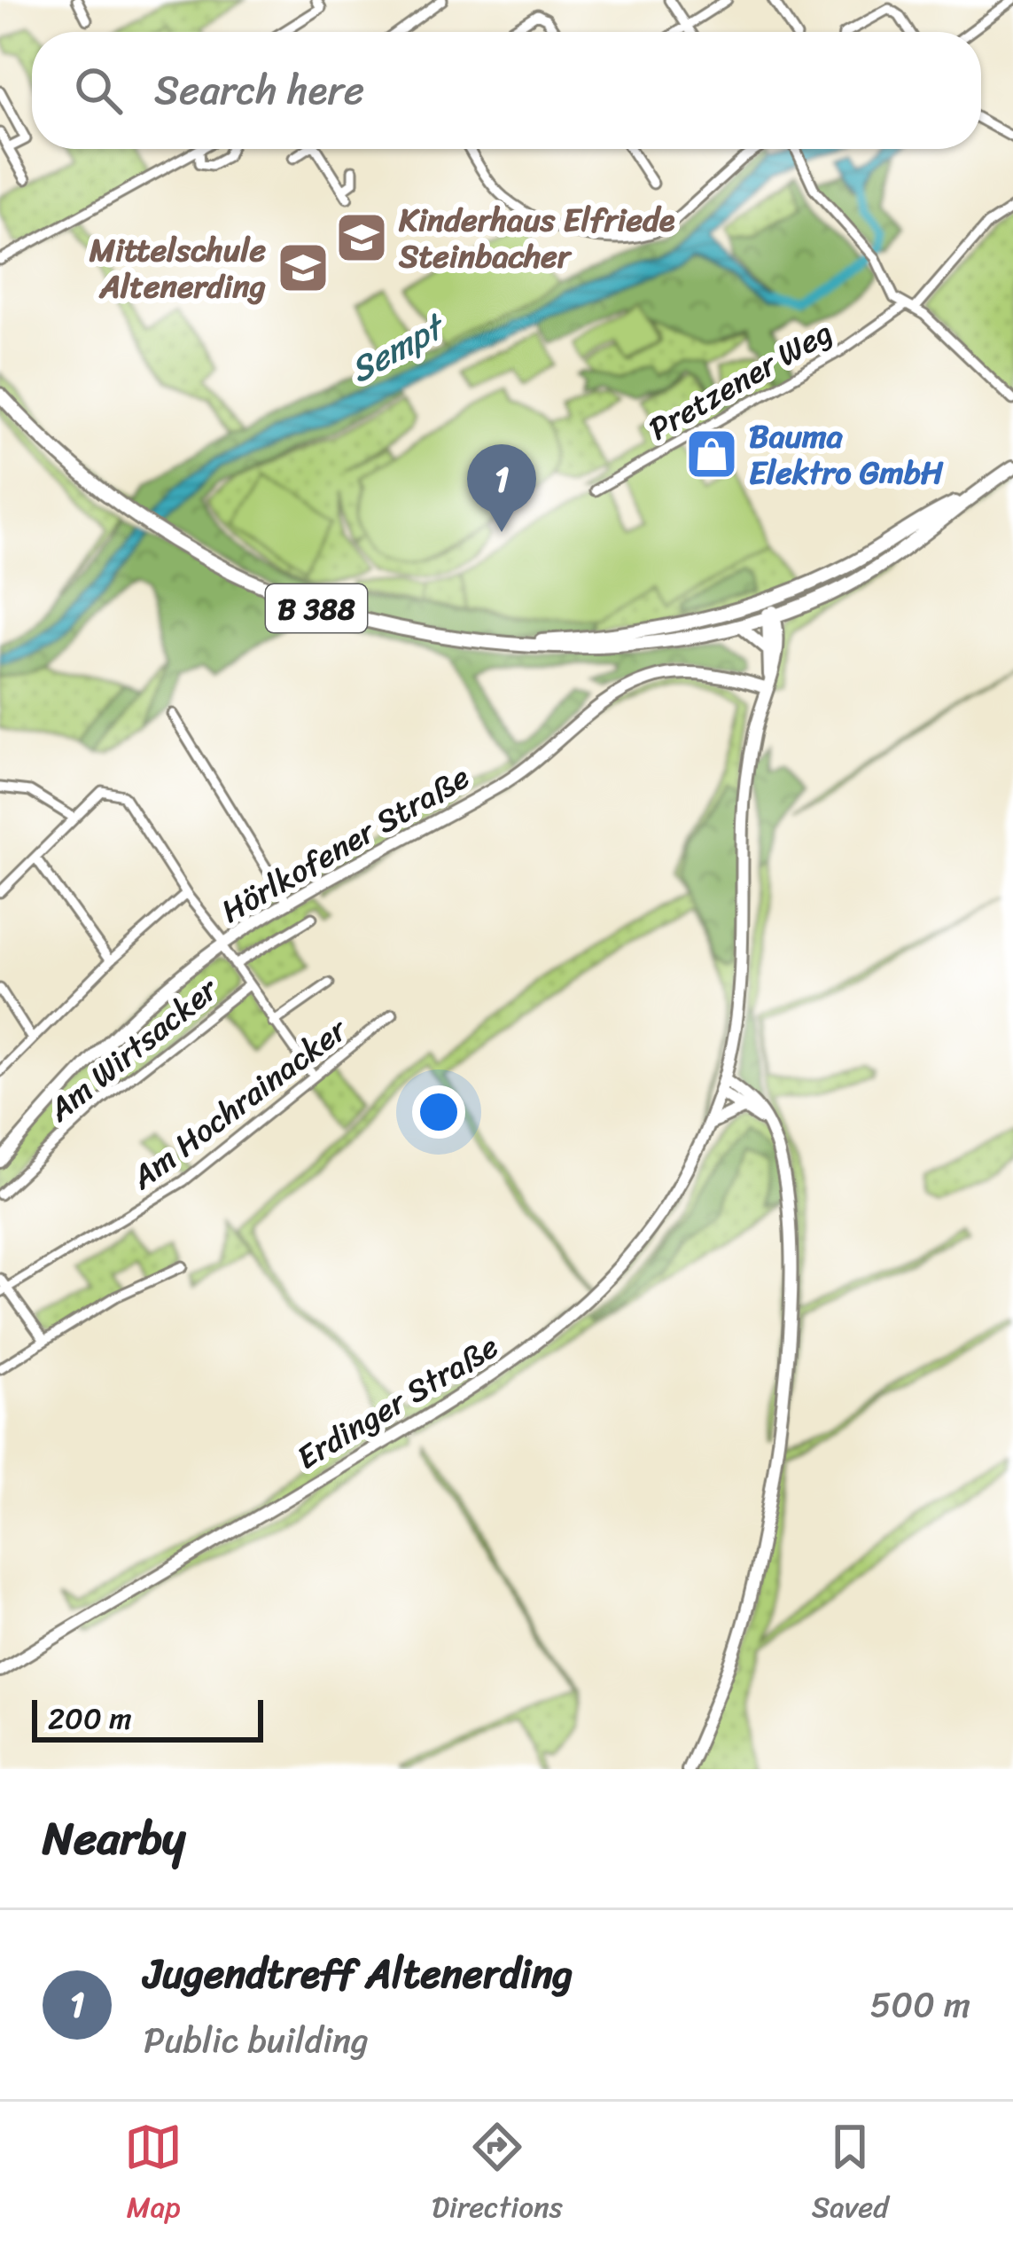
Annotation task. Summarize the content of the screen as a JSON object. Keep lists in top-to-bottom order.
{
  "streets": {
    "main road": ["B 388"],
    "street": [
      "Pretzener Weg",
      "Hörlkofener Straße",
      "Am Wirtsacker",
      "Am Hochrainacker",
      "Erdinger Straße"
    ]
  },
  "crossings": [
    ["Hörlkofener Straße", "Erdinger Straße"]
  ],
  "water": ["Sempt"],
  "places": {
    "school or university": ["Kinderhaus Elfriede Steinbacher", "Mittelschule Altenerding"],
    "shop": ["Bauma Elektro GmbH"]
  },
  "scale_bar": "200 m",
  "page": {
    "search": "Search here",
    "pins": "1",
    "scale": "200 m",
    "heading": "Nearby",
    "list": [
      {
        "mark": "1",
        "name": "Jugendtreff Altenerding",
        "note": "Public building",
        "value": "500 m"
      }
    ],
    "nav": ["Map", "Directions", "Saved"]
  }
}
